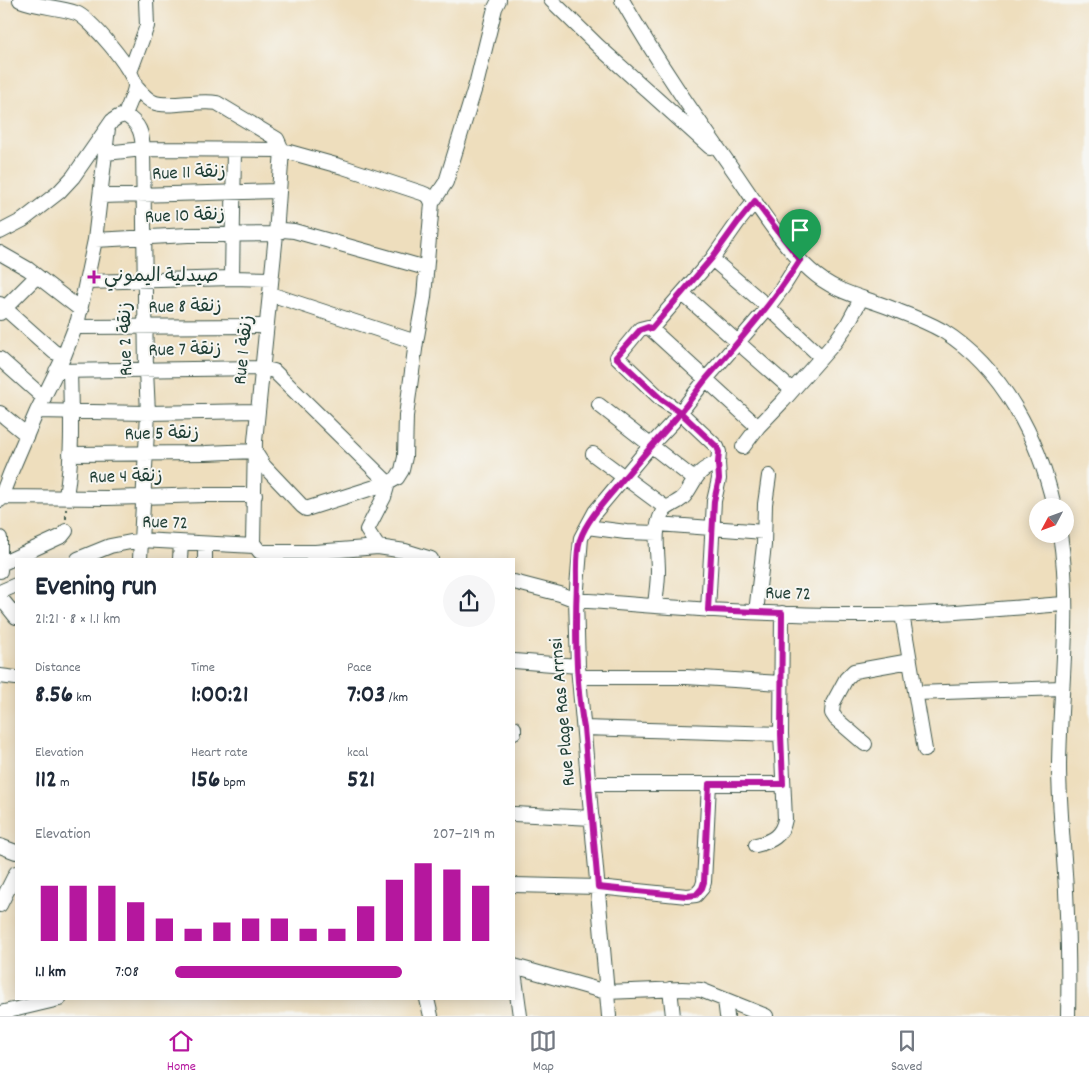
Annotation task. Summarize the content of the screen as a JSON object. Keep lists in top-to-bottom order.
{
  "streets": {
    "street": [
      "Rue 11 زنقة",
      "Rue 10 زنقة",
      "Rue 8 زنقة",
      "Rue 2 زنقة",
      "Rue 1 زنقة",
      "Rue 7 زنقة",
      "Rue 5 زنقة",
      "Rue 4 زنقة",
      "Rue 72",
      "Rue Plage Ras Arrnsi"
    ]
  },
  "crossings": [
    ["Rue 11 زنقة", "Rue 2 زنقة"],
    ["Rue 11 زنقة", "Rue 1 زنقة"],
    ["Rue 10 زنقة", "Rue 2 زنقة"],
    ["Rue 10 زنقة", "Rue 1 زنقة"],
    ["Rue 8 زنقة", "Rue 2 زنقة"],
    ["Rue 8 زنقة", "Rue 1 زنقة"],
    ["Rue 2 زنقة", "Rue 7 زنقة"],
    ["Rue 2 زنقة", "Rue 5 زنقة"],
    ["Rue 2 زنقة", "Rue 4 زنقة"],
    ["Rue 2 زنقة", "Rue 72"],
    ["Rue 1 زنقة", "Rue 7 زنقة"],
    ["Rue 1 زنقة", "Rue 5 زنقة"],
    ["Rue 1 زنقة", "Rue 4 زنقة"],
    ["Rue 1 زنقة", "Rue 72"],
    ["Rue 72", "Rue Plage Ras Arrnsi"]
  ],
  "places": {
    "health": ["صيدلية اليموني"]
  },
  "north": "bottom left",
  "page": {
    "heading": ["Evening run", "21:21 · 8 × 1.1 km"],
    "stats": [
      ["Distance", "8.56 km"],
      ["Time", "1:00:21"],
      ["Pace", "7:03 /km"],
      ["Elevation", "112 m"],
      ["Heart rate", "156 bpm"],
      ["kcal", "521"]
    ],
    "chart": ["Elevation", "207–219 m"],
    "list": [
      {
        "name": "1.1 km",
        "note": "7:08"
      }
    ],
    "tabs": ["Home", "Map", "Saved"]
  }
}
